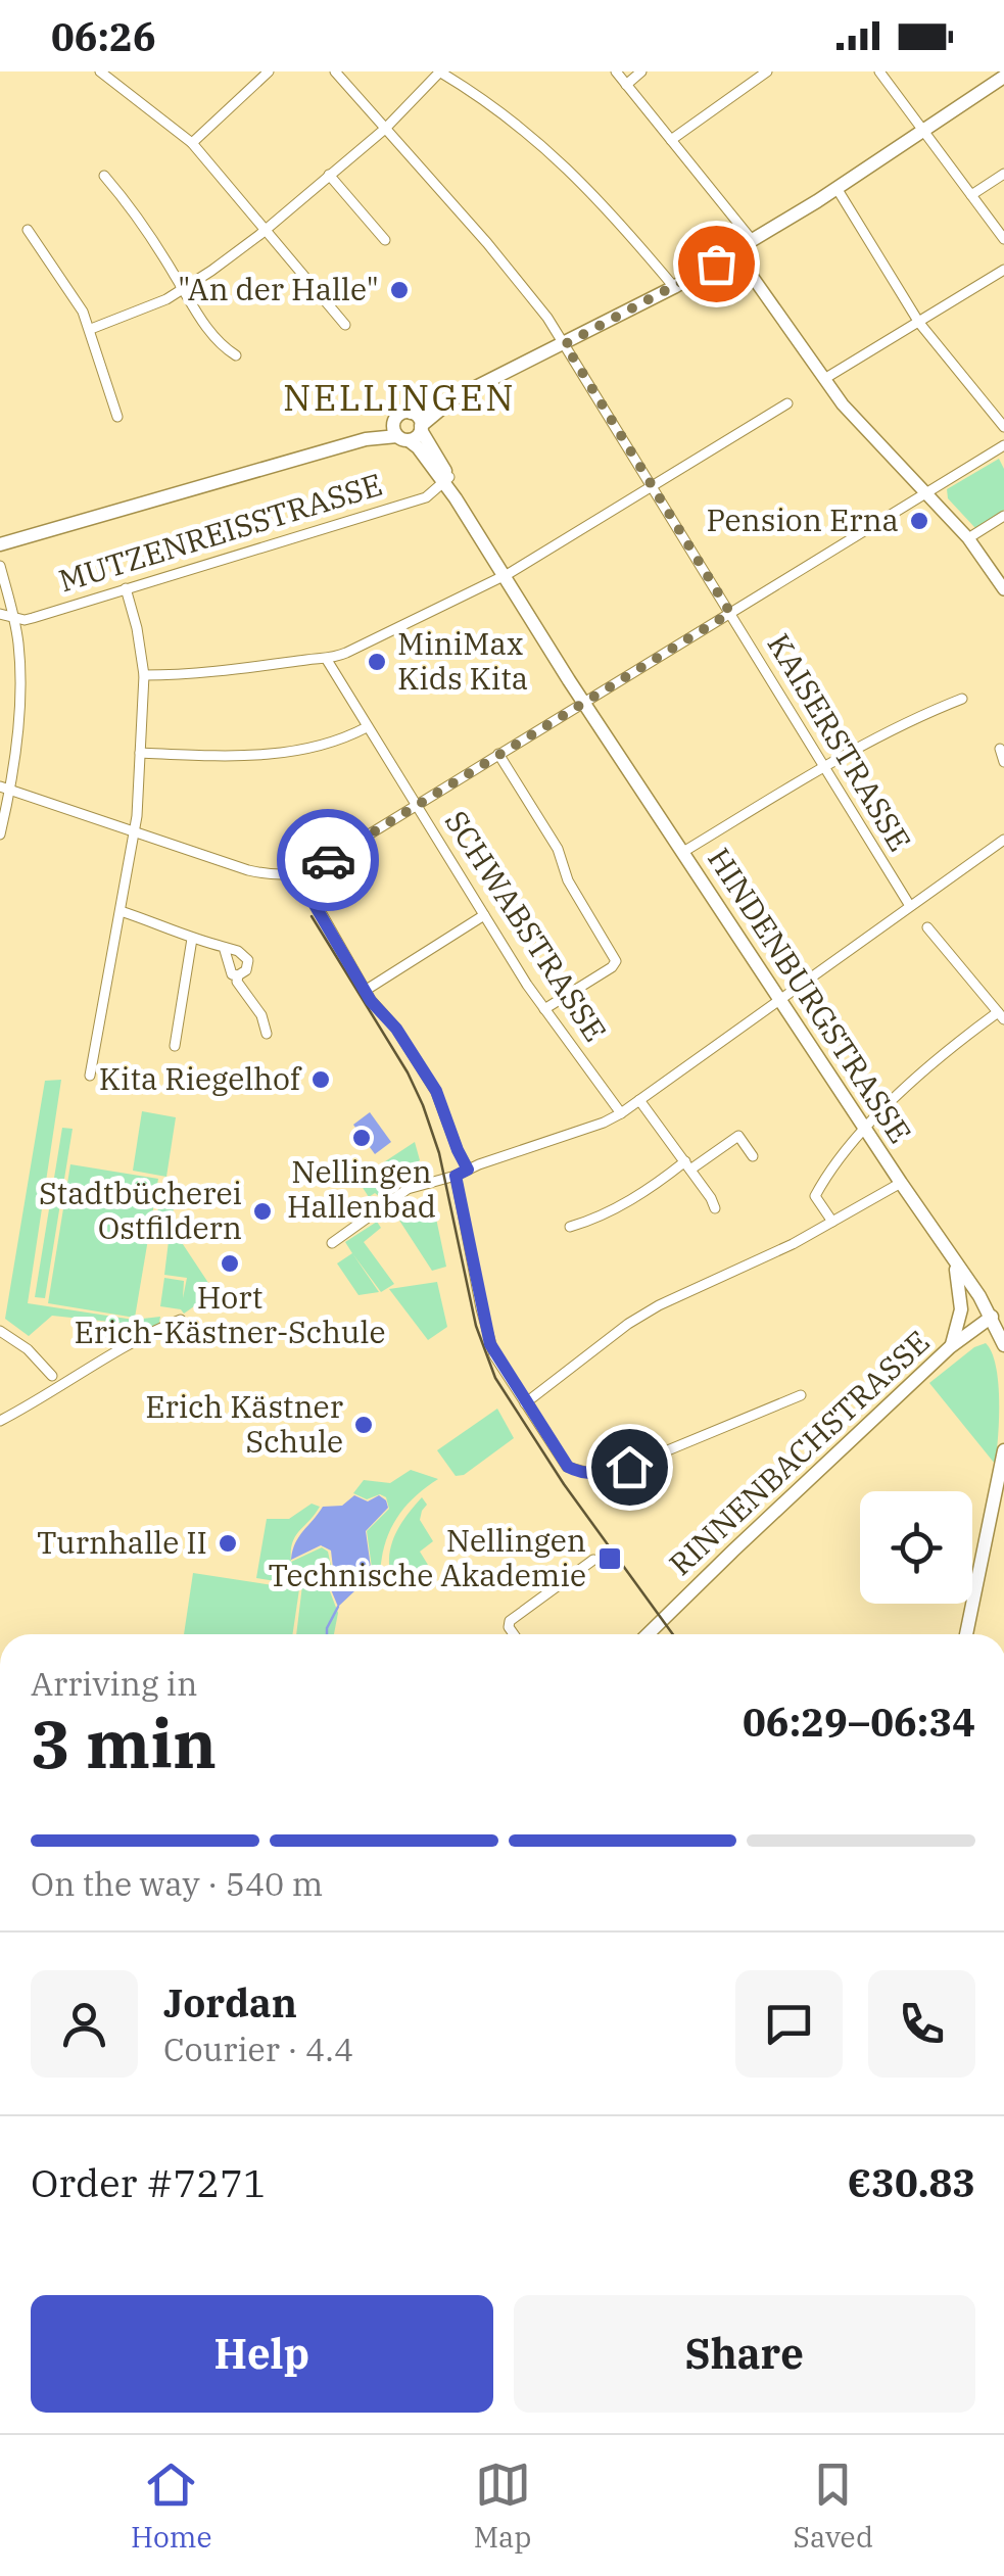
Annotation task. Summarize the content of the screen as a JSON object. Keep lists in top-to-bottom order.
{
  "streets": {
    "main road": ["HINDENBURGSTRASSE", "RINNENBACHSTRASSE"],
    "street": ["MUTZENREISSTRASSE", "KAISERSTRASSE", "SCHWABSTRASSE"]
  },
  "crossings": [
    ["MUTZENREISSTRASSE", "HINDENBURGSTRASSE"],
    ["HINDENBURGSTRASSE", "RINNENBACHSTRASSE"]
  ],
  "districts": ["NELLINGEN"],
  "places": {
    "other": [
      "\"An der Halle\"",
      "Pension Erna",
      "MiniMax Kids Kita",
      "Kita Riegelhof",
      "Nellingen Hallenbad",
      "Stadtbücherei Ostfildern",
      "Hort Erich-Kästner-Schule",
      "Erich Kästner Schule",
      "Turnhalle II"
    ],
    "transit": ["Nellingen Technische Akademie"]
  },
  "page": {
    "status": "06:26",
    "heading": ["3 min", "Arriving in", "06:29–06:34"],
    "panel": [
      "Jordan",
      "Courier · 4.4",
      "Order #7271",
      "€30.83"
    ],
    "bar": "On the way · 540 m",
    "buttons": ["Help", "Share"],
    "tabs": ["Home", "Map", "Saved"]
  }
}
